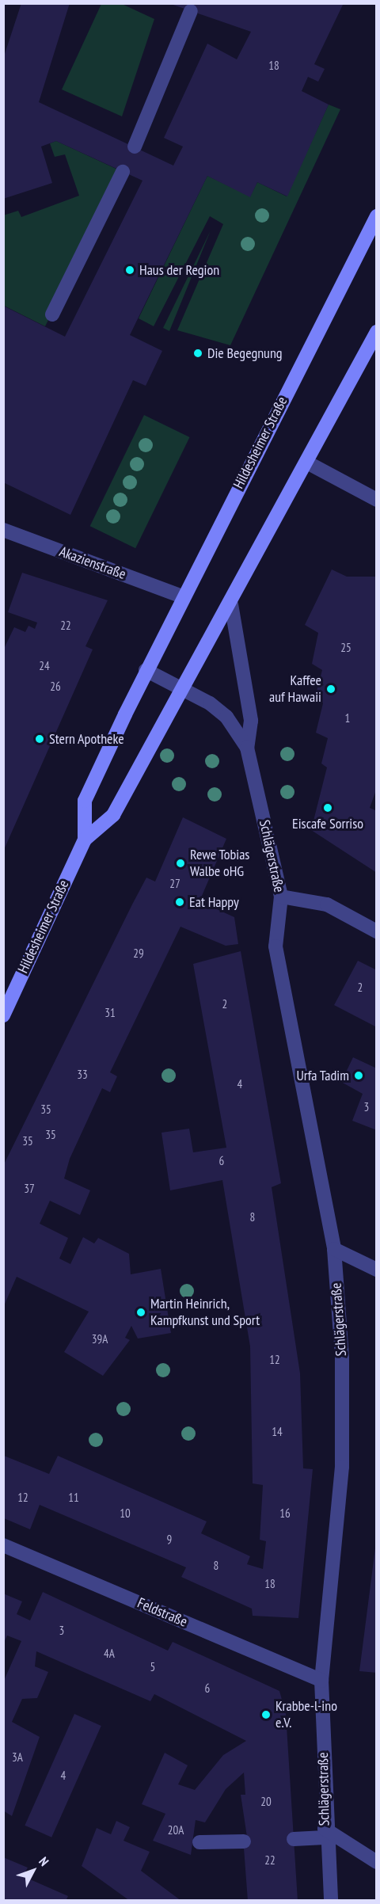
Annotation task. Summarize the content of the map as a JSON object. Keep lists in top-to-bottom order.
{
  "streets": {
    "main road": ["Hildesheimer Straße"],
    "street": ["Akazienstraße", "Schlägerstraße", "Feldstraße"]
  },
  "crossings": [
    ["Hildesheimer Straße", "Akazienstraße"],
    ["Hildesheimer Straße", "Schlägerstraße"],
    ["Schlägerstraße", "Feldstraße"]
  ],
  "places": [
    "Haus der Region",
    "Die Begegnung",
    "Kaffee auf Hawaii",
    "Stern Apotheke",
    "Eiscafe Sorriso",
    "Rewe Tobias Walbe oHG",
    "Eat Happy",
    "Urfa Tadim",
    "Martin Heinrich, Kampfkunst und Sport",
    "Krabbe-l-ino e.V."
  ],
  "house_numbers": [
    "18",
    "22",
    "25",
    "24",
    "26",
    "1",
    "27",
    "29",
    "2",
    "2",
    "31",
    "33",
    "4",
    "3",
    "35",
    "35",
    "35",
    "6",
    "37",
    "8",
    "39A",
    "12",
    "14",
    "12",
    "11",
    "10",
    "16",
    "9",
    "8",
    "18",
    "3",
    "4A",
    "5",
    "6",
    "3A",
    "4",
    "20",
    "20A",
    "22"
  ],
  "north": "top right"
}
